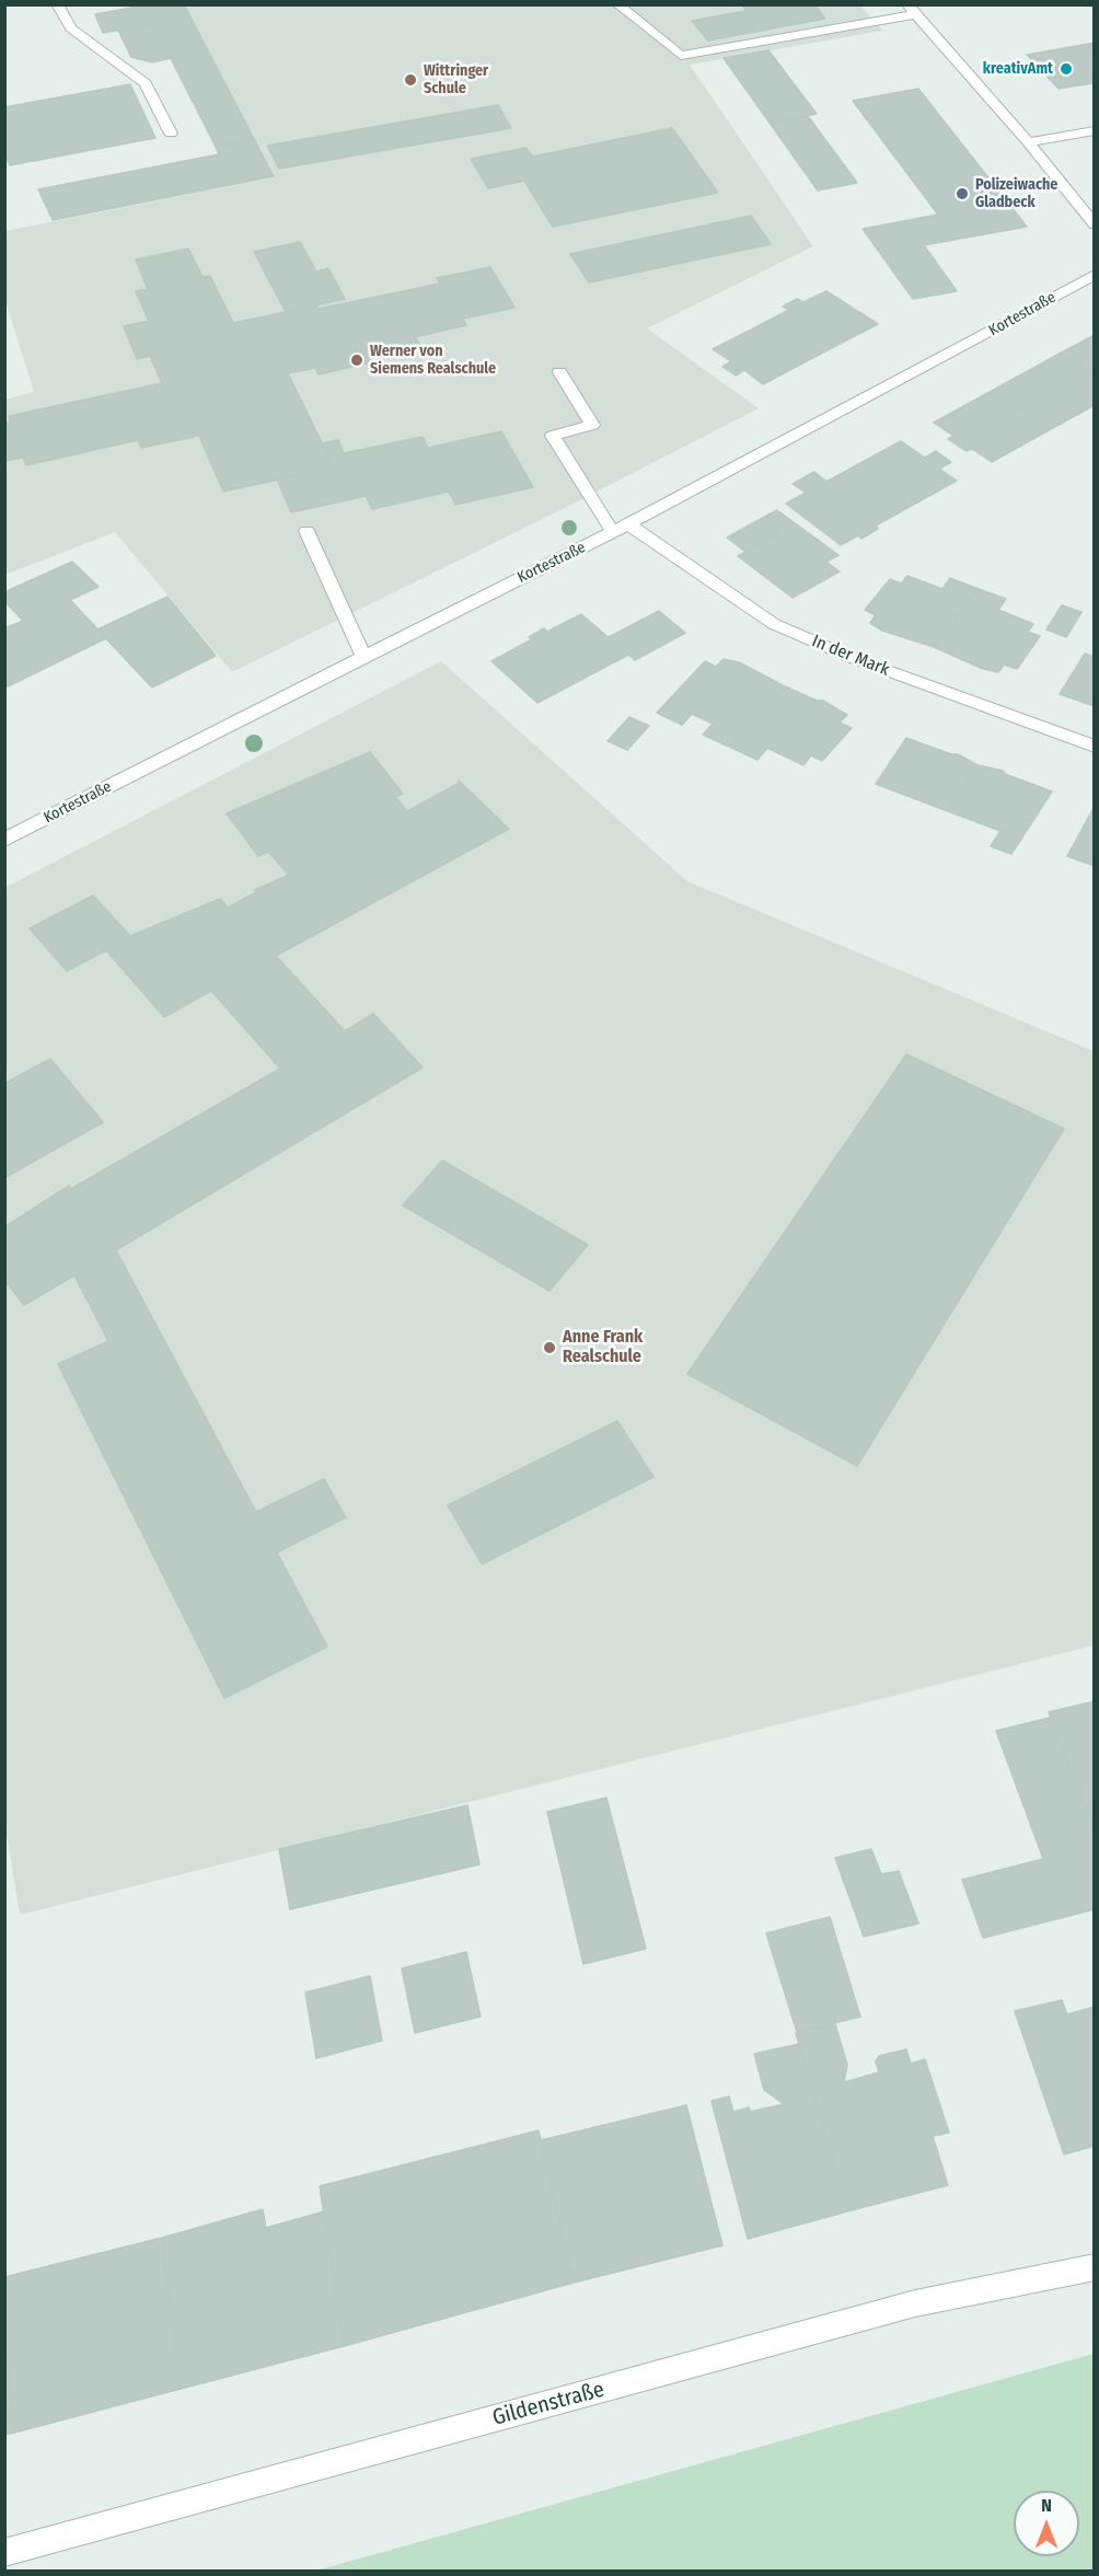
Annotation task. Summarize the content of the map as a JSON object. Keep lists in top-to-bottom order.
{
  "streets": {
    "street": ["Kortestraße", "In der Mark", "Gildenstraße"]
  },
  "crossings": [
    ["Kortestraße", "In der Mark"]
  ],
  "places": [
    "kreativAmt",
    "Wittringer Schule",
    "Polizeiwache Gladbeck",
    "Werner von Siemens Realschule",
    "Anne Frank Realschule"
  ],
  "north": "top"
}
